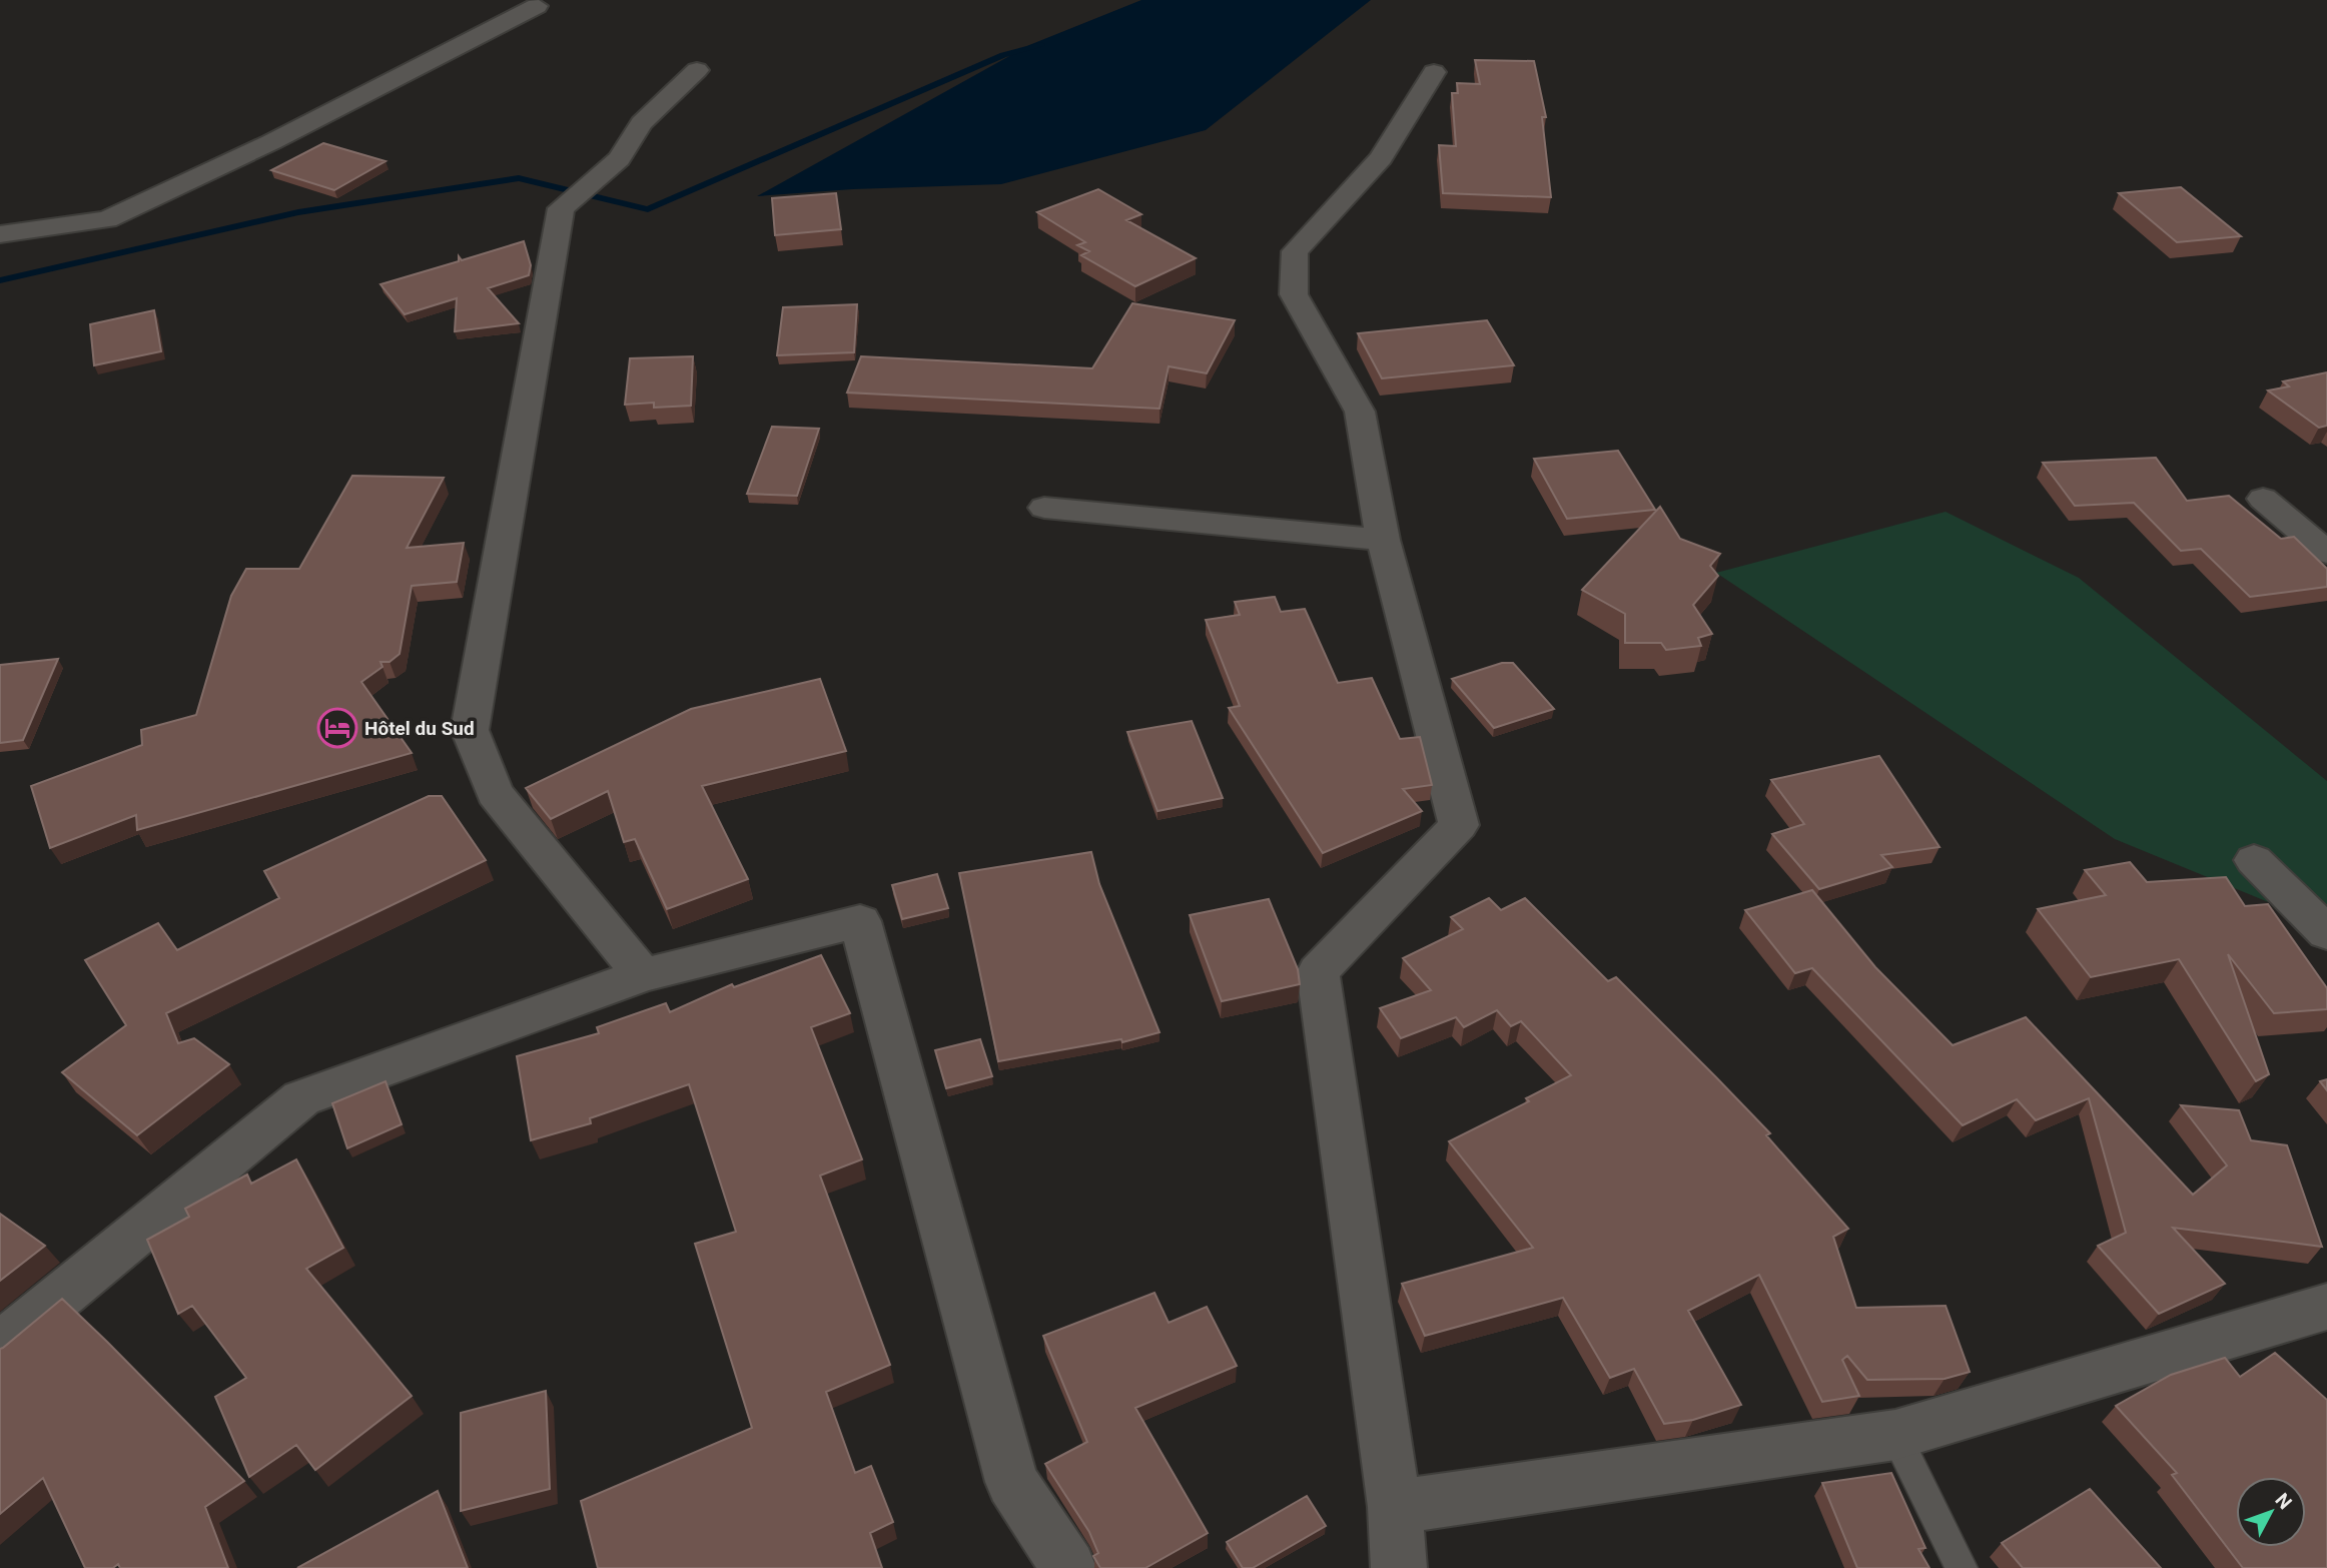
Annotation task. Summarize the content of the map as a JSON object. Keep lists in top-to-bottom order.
{
  "places": {
    "hotel": ["Hôtel du Sud"]
  },
  "north": "top right"
}
